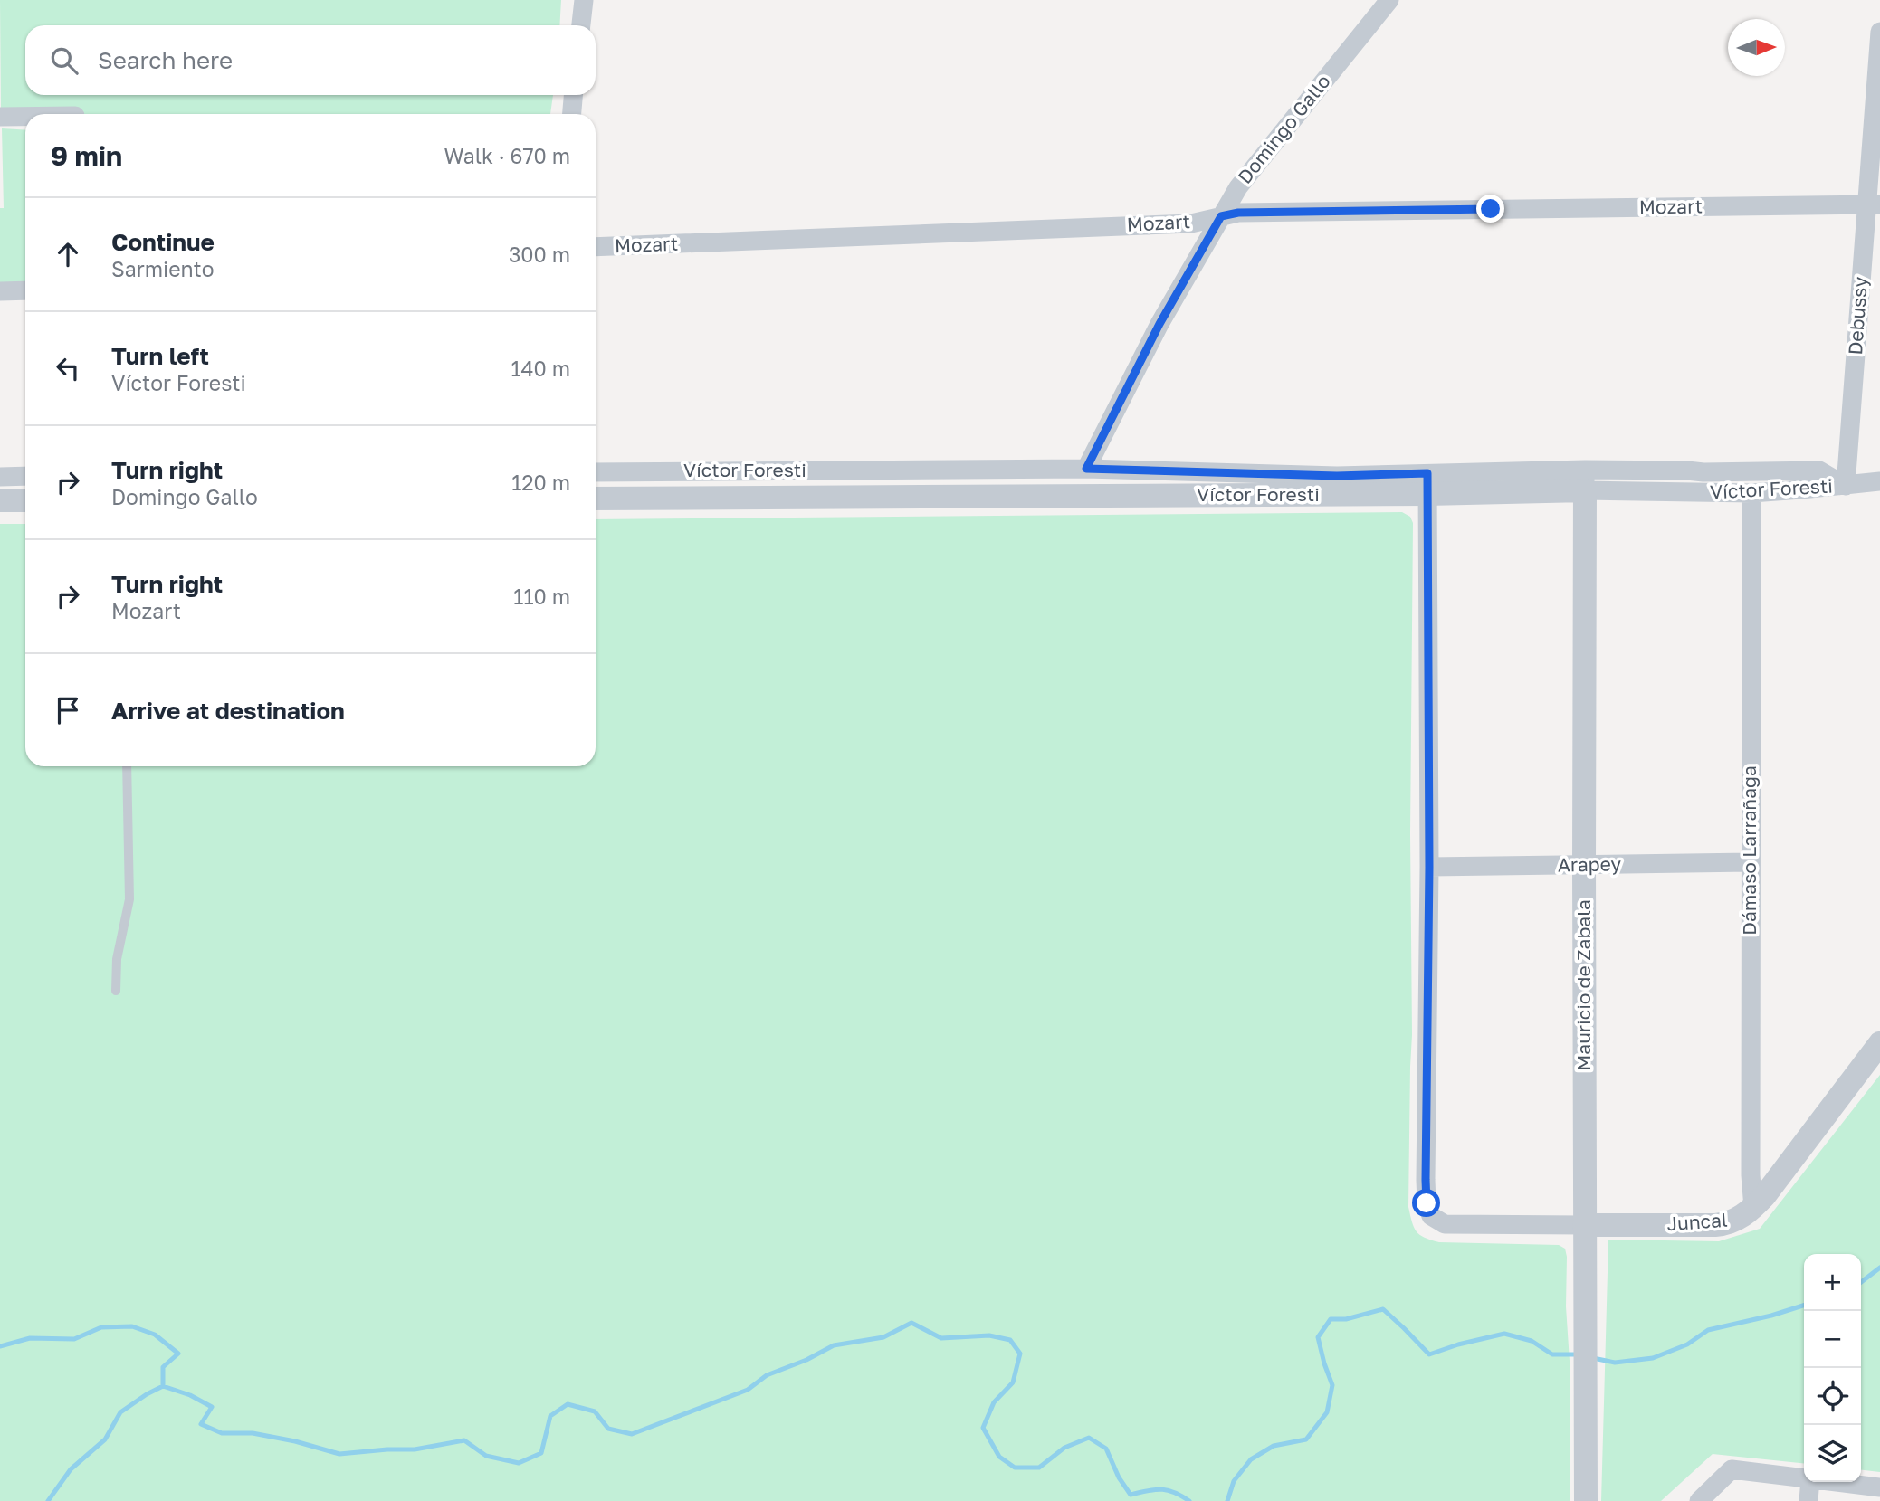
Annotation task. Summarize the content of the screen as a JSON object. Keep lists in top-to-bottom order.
{
  "streets": {
    "street": [
      "Domingo Gallo",
      "Mozart",
      "Debussy",
      "Víctor Foresti",
      "Dámaso Larrañaga",
      "Arapey",
      "Mauricio de Zabala",
      "Juncal"
    ]
  },
  "crossings": [
    ["Domingo Gallo", "Mozart"],
    ["Domingo Gallo", "Víctor Foresti"],
    ["Mozart", "Debussy"],
    ["Debussy", "Víctor Foresti"],
    ["Víctor Foresti", "Dámaso Larrañaga"],
    ["Víctor Foresti", "Mauricio de Zabala"],
    ["Dámaso Larrañaga", "Arapey"],
    ["Dámaso Larrañaga", "Juncal"],
    ["Arapey", "Mauricio de Zabala"],
    ["Arapey", "Juncal"],
    ["Mauricio de Zabala", "Juncal"]
  ],
  "north": "right",
  "page": {
    "search": "Search here",
    "heading": ["9 min", "Walk · 670 m"],
    "list": [
      ["Continue", "Sarmiento", "300 m"],
      ["Turn left", "Víctor Foresti", "140 m"],
      ["Turn right", "Domingo Gallo", "120 m"],
      ["Turn right", "Mozart", "110 m"],
      "Arrive at destination"
    ],
    "map_buttons": ["+", "−"]
  }
}
